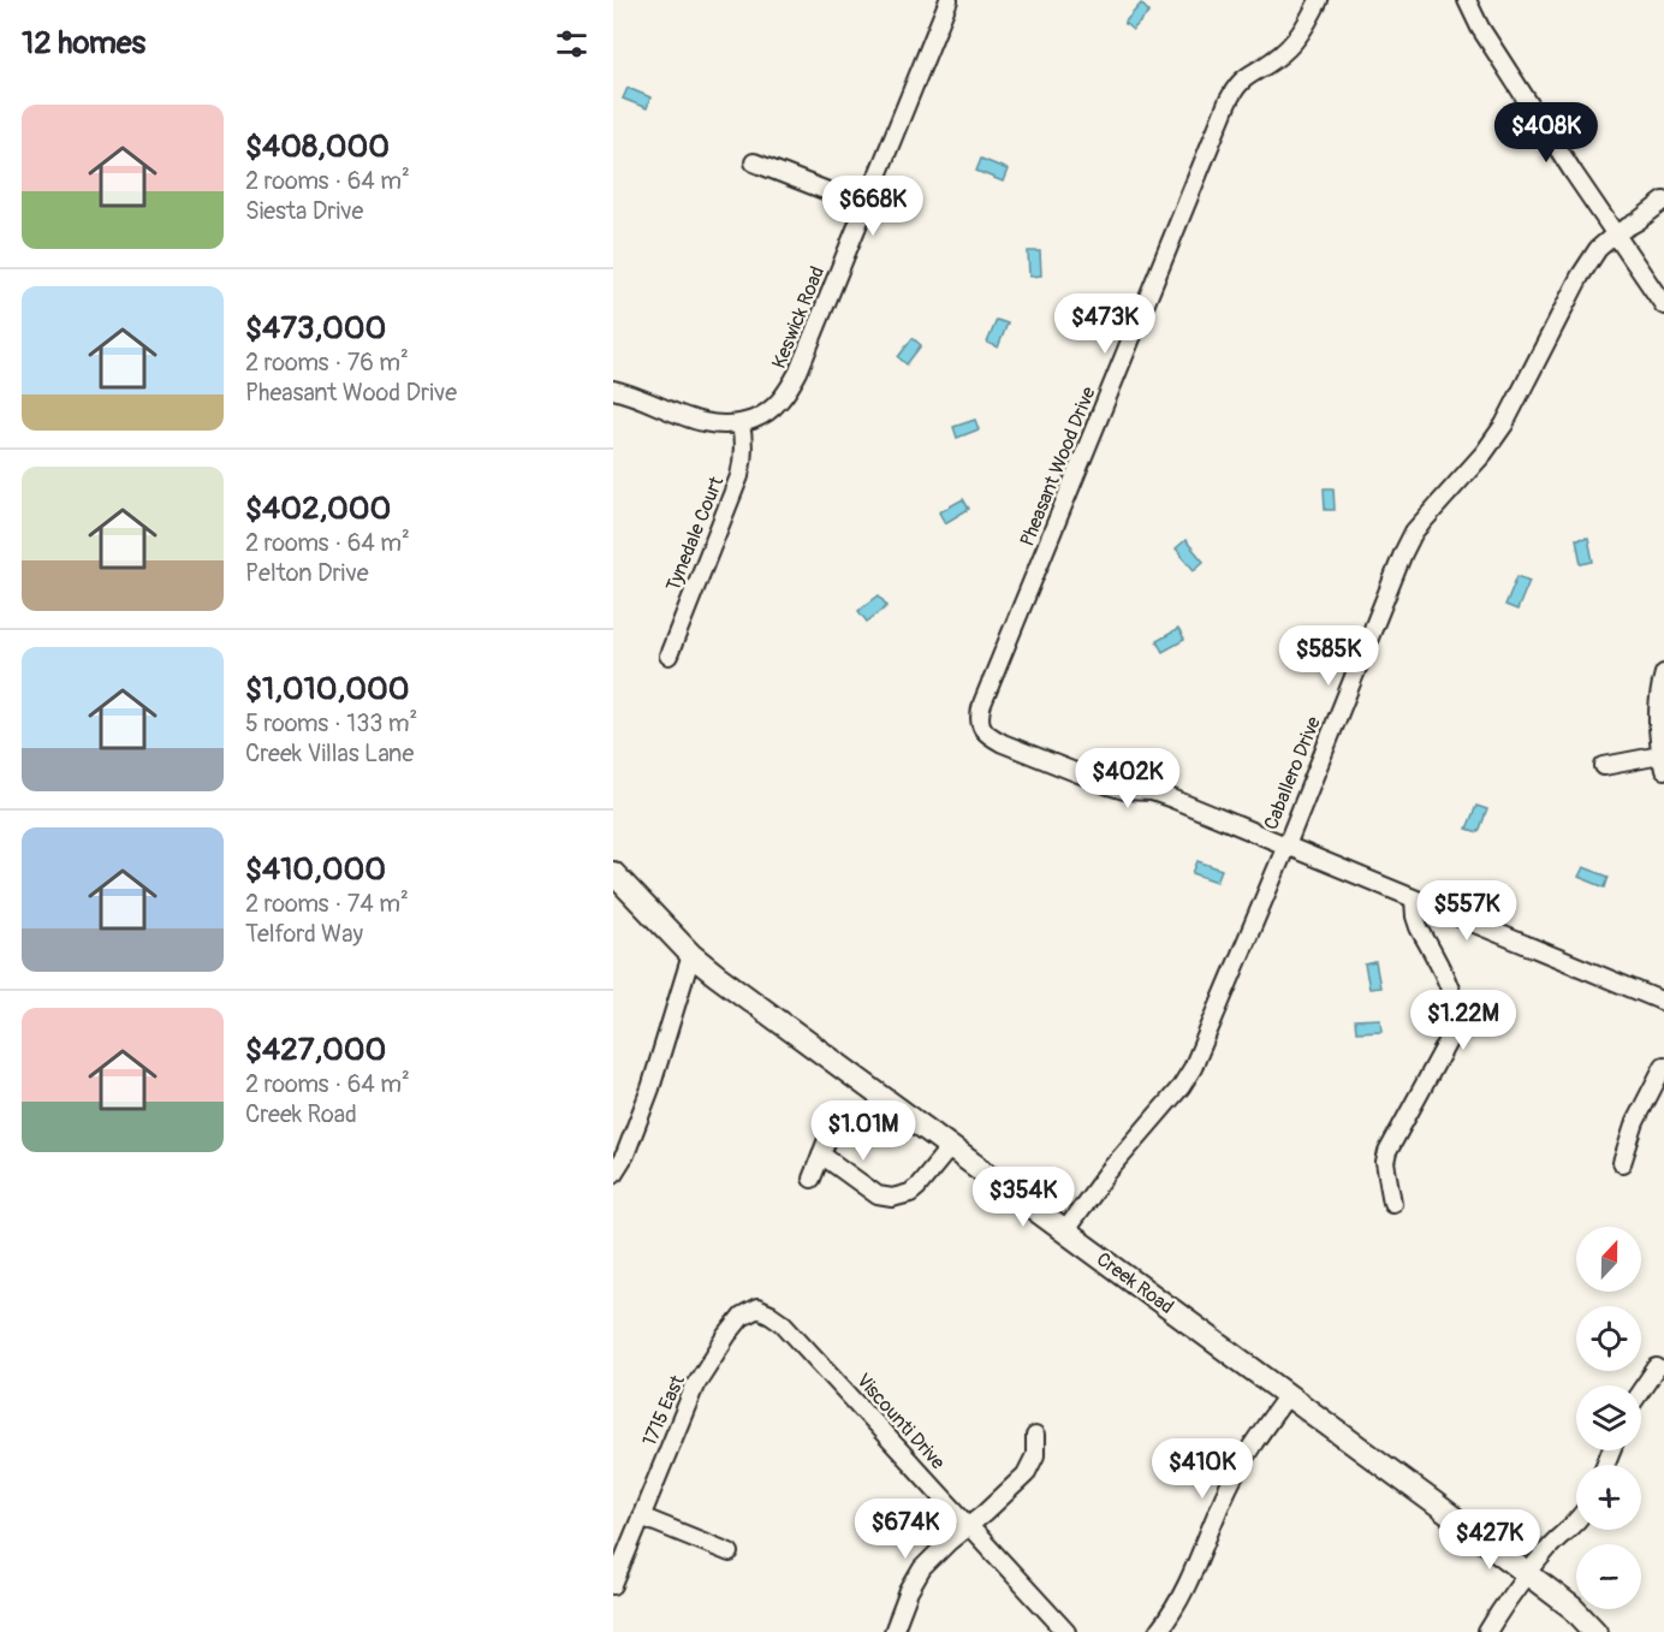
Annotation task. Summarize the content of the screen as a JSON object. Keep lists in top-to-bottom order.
{
  "streets": {
    "street": [
      "Keswick Road",
      "Pheasant Wood Drive",
      "Tynedale Court",
      "Caballero Drive",
      "Creek Road",
      "1715 East",
      "Viscounti Drive"
    ]
  },
  "crossings": [
    ["Keswick Road", "Tynedale Court"],
    ["Pheasant Wood Drive", "Caballero Drive"],
    ["Caballero Drive", "Creek Road"],
    ["1715 East", "Viscounti Drive"]
  ],
  "north": "top",
  "page": {
    "heading": "12 homes",
    "list": [
      {
        "name": "$408,000",
        "note": "2 rooms · 64 m² · Siesta Drive"
      },
      {
        "name": "$473,000",
        "note": "2 rooms · 76 m² · Pheasant Wood Drive"
      },
      {
        "name": "$402,000",
        "note": "2 rooms · 64 m² · Pelton Drive"
      },
      {
        "name": "$1,010,000",
        "note": "5 rooms · 133 m² · Creek Villas Lane"
      },
      {
        "name": "$410,000",
        "note": "2 rooms · 74 m² · Telford Way"
      },
      {
        "name": "$427,000",
        "note": "2 rooms · 64 m² · Creek Road"
      }
    ],
    "price": [
      "$408K",
      "$668K",
      "$473K",
      "$585K",
      "$402K",
      "$557K",
      "$1.22M",
      "$1.01M",
      "$354K",
      "$410K",
      "$674K",
      "$427K"
    ],
    "map_buttons": ["+", "−"]
  }
}
